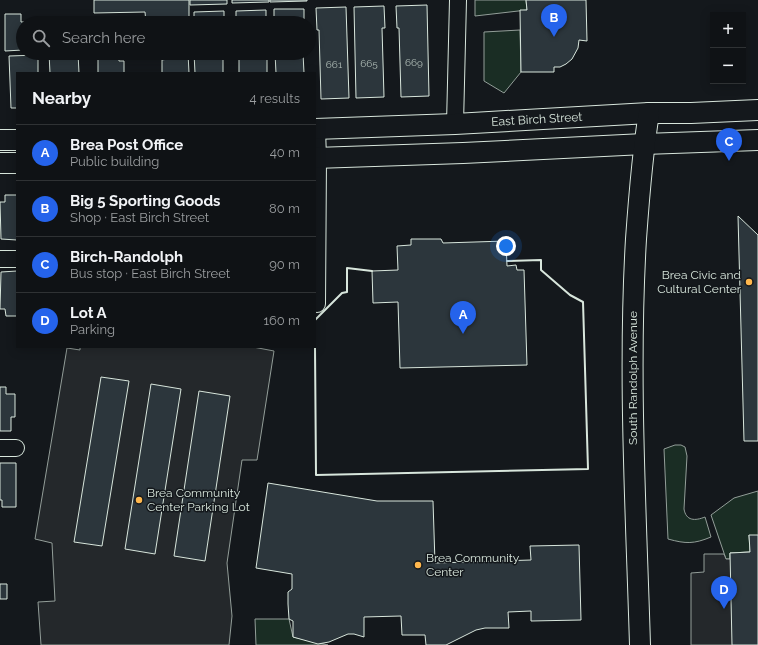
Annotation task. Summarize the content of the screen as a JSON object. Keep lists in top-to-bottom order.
{
  "streets": {
    "street": ["East Birch Street", "South Randolph Avenue"]
  },
  "crossings": [
    ["East Birch Street", "South Randolph Avenue"]
  ],
  "places": ["Brea Civic and Cultural Center", "Brea Community Center Parking Lot", "Brea Community Center"],
  "house_numbers": ["669", "665", "661"],
  "page": {
    "pins": [
      "B",
      "C",
      "A",
      "D"
    ],
    "map_buttons": ["+", "−"],
    "search": "Search here",
    "heading": ["Nearby", "4 results"],
    "list": [
      {
        "mark": "A",
        "name": "Brea Post Office",
        "note": "Public building",
        "value": "40 m"
      },
      {
        "mark": "B",
        "name": "Big 5 Sporting Goods",
        "note": "Shop · East Birch Street",
        "value": "80 m"
      },
      {
        "mark": "C",
        "name": "Birch-Randolph",
        "note": "Bus stop · East Birch Street",
        "value": "90 m"
      },
      {
        "mark": "D",
        "name": "Lot A",
        "note": "Parking",
        "value": "160 m"
      }
    ]
  }
}
